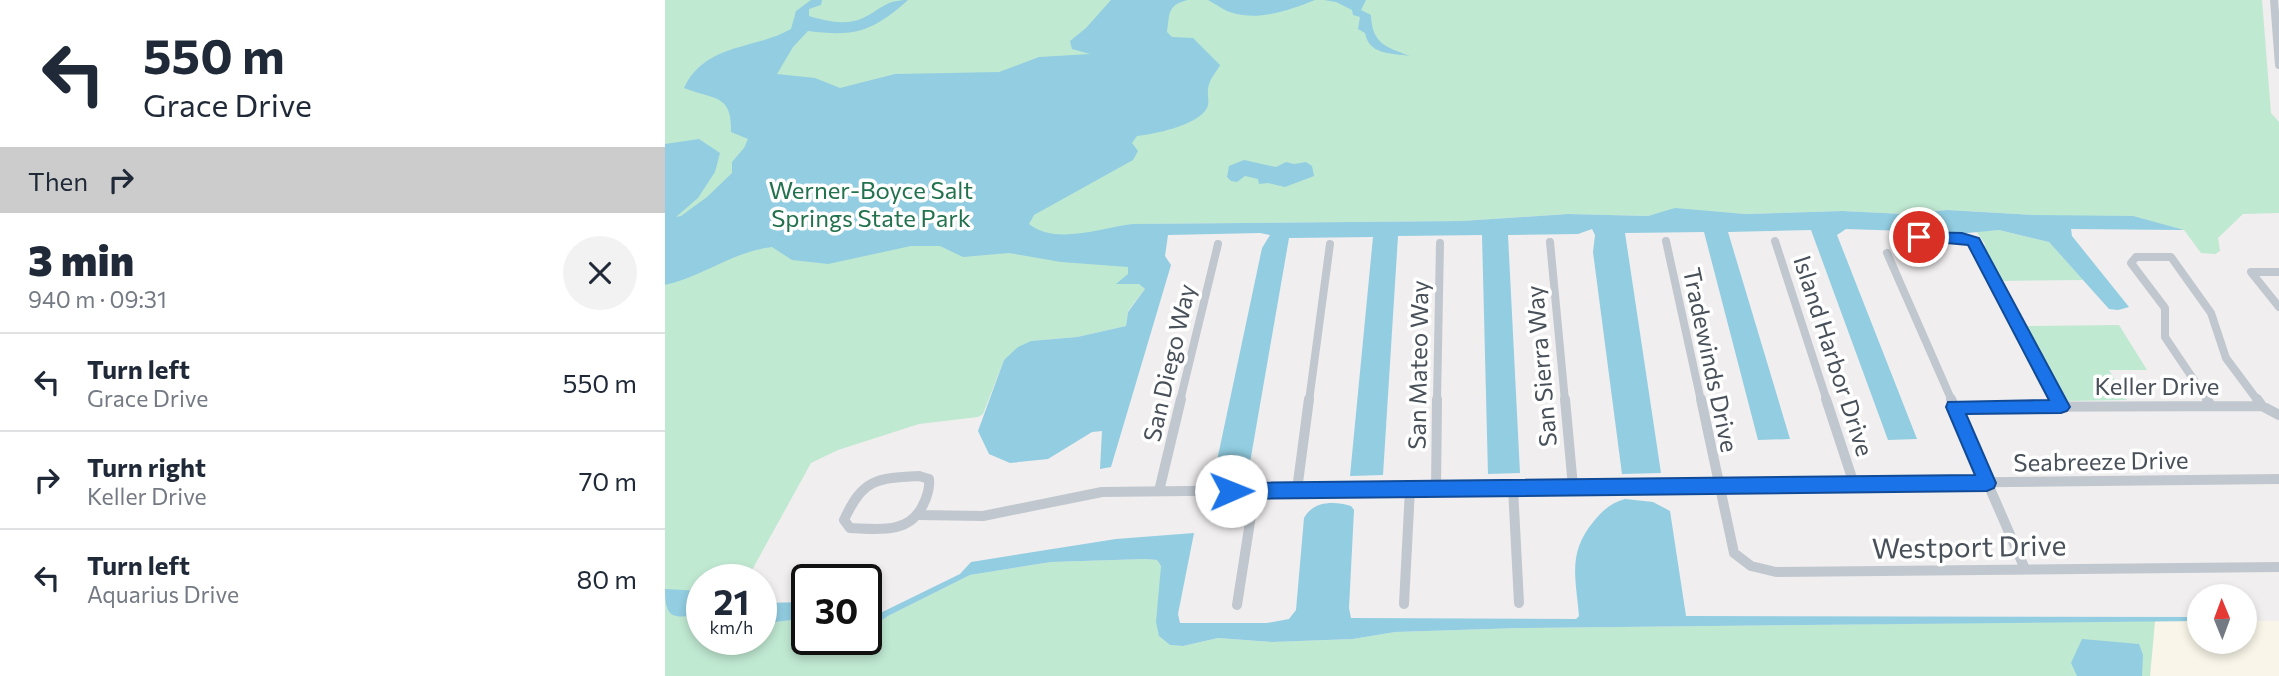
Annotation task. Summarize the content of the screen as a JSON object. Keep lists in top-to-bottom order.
{
  "streets": {
    "street": [
      "Island Harbor Drive",
      "Tradewinds Drive",
      "San Diego Way",
      "San Mateo Way",
      "San Sierra Way",
      "Keller Drive",
      "Seabreeze Drive",
      "Westport Drive"
    ]
  },
  "crossings": [
    ["Island Harbor Drive", "Seabreeze Drive"],
    ["Tradewinds Drive", "Seabreeze Drive"],
    ["Tradewinds Drive", "Westport Drive"],
    ["San Diego Way", "Seabreeze Drive"],
    ["San Mateo Way", "Seabreeze Drive"],
    ["San Sierra Way", "Seabreeze Drive"],
    ["Seabreeze Drive", "Westport Drive"]
  ],
  "parks": ["Werner-Boyce Salt Springs State Park"],
  "north": "top",
  "page": {
    "turn": ["550 m", "Grace Drive"],
    "then": "Then",
    "heading": ["3 min", "940 m · 09:31"],
    "list": [
      {
        "name": "Turn left",
        "note": "Grace Drive",
        "value": "550 m"
      },
      {
        "name": "Turn right",
        "note": "Keller Drive",
        "value": "70 m"
      },
      {
        "name": "Turn left",
        "note": "Aquarius Drive",
        "value": "80 m"
      }
    ],
    "speed": "21 km/h",
    "limit": "30"
  }
}
